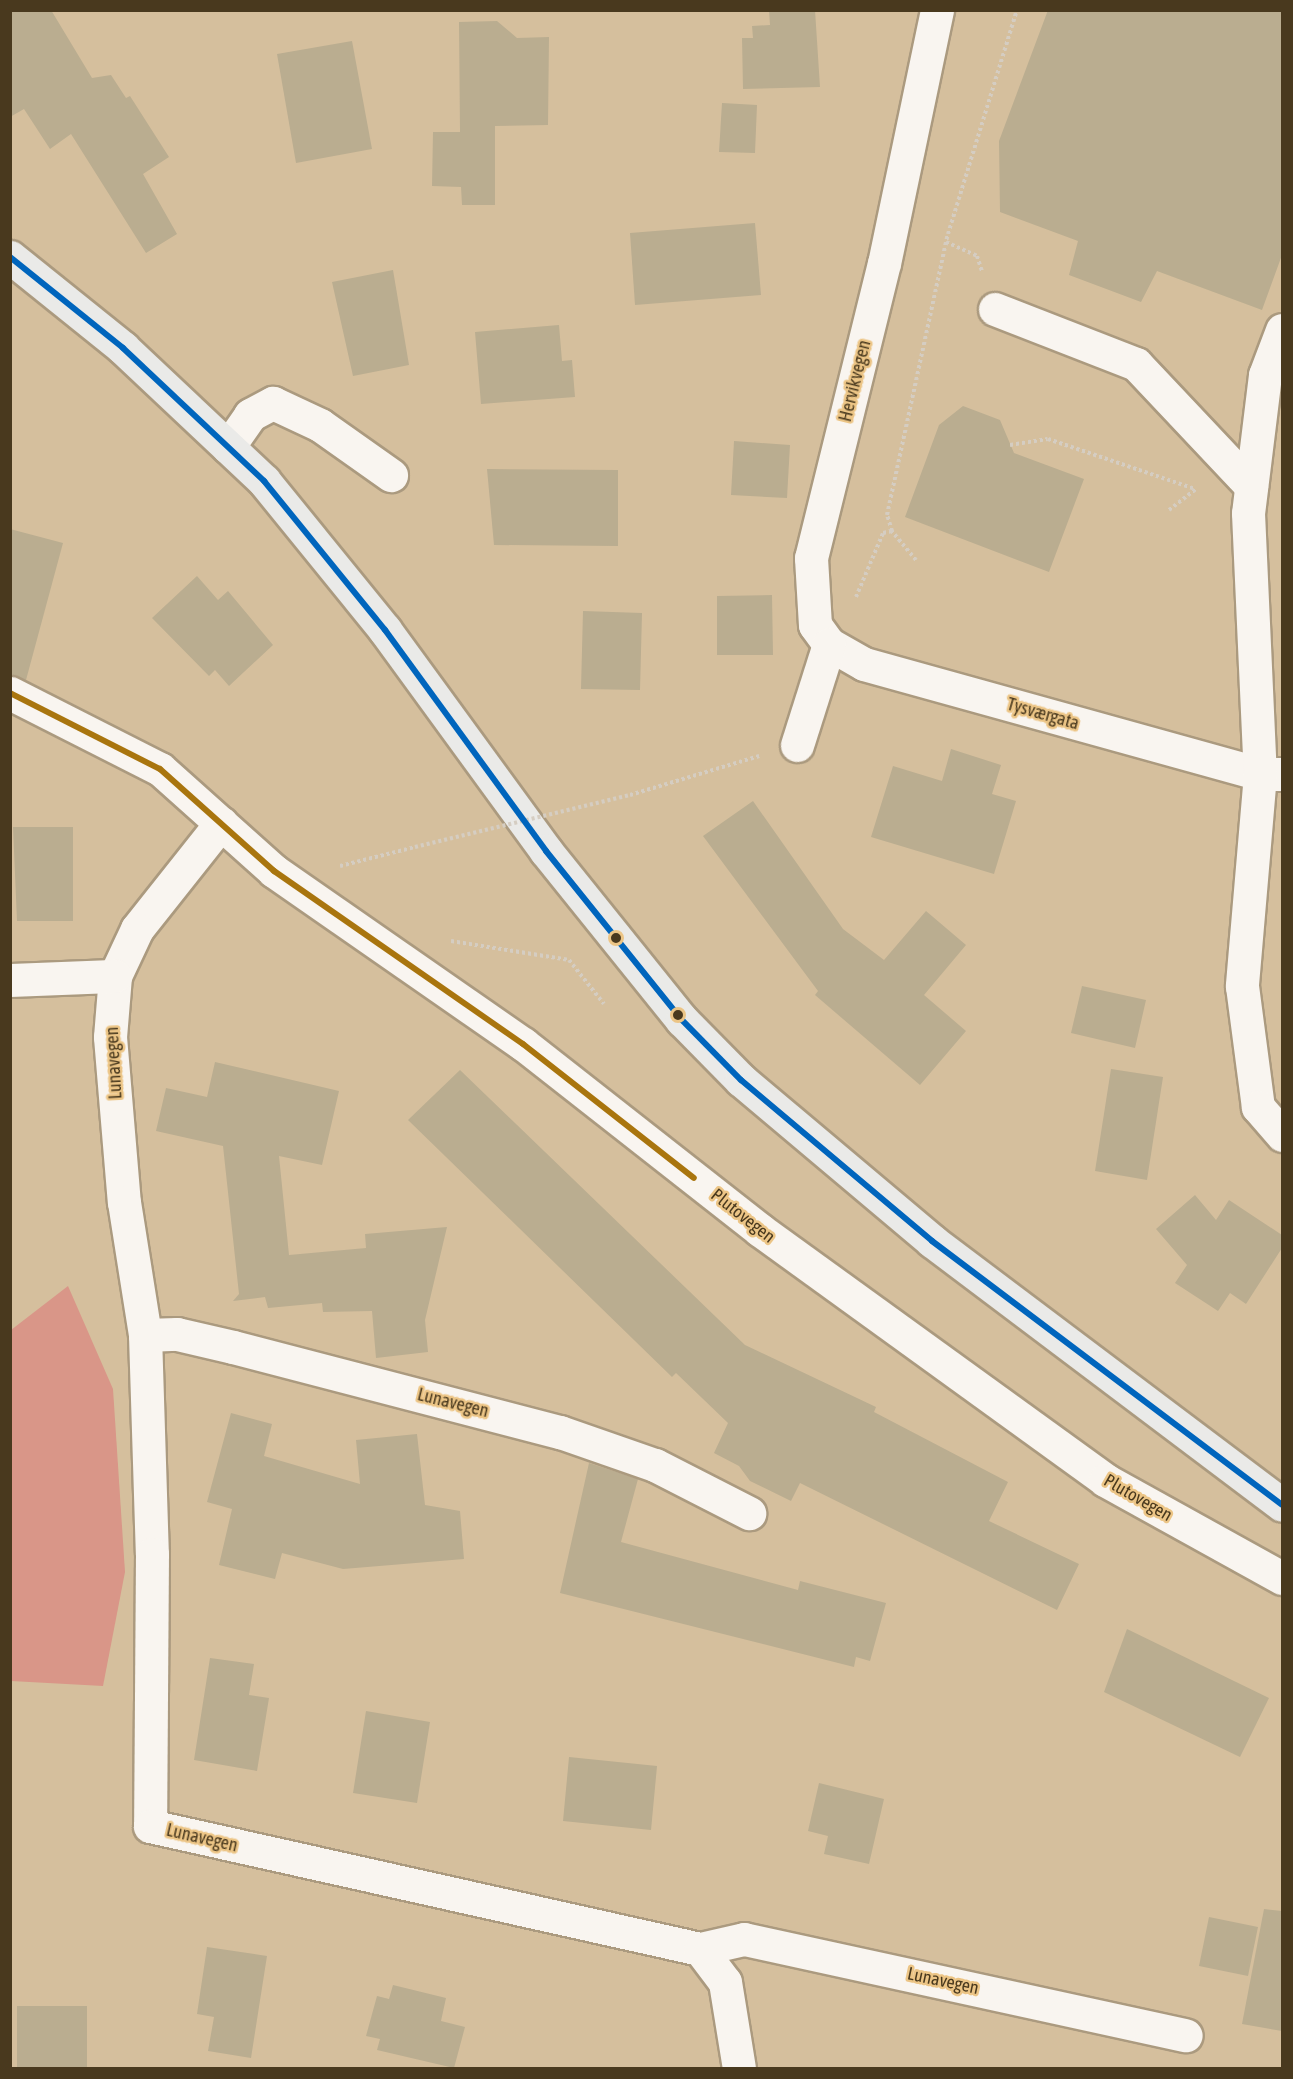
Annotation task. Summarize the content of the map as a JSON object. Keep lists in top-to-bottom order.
{
  "streets": {
    "street": [
      "Hervikvegen",
      "Tysværgata",
      "Lunavegen",
      "Plutovegen"
    ]
  },
  "crossings": [
    ["Hervikvegen", "Tysværgata"],
    ["Lunavegen", "Plutovegen"]
  ]
}
